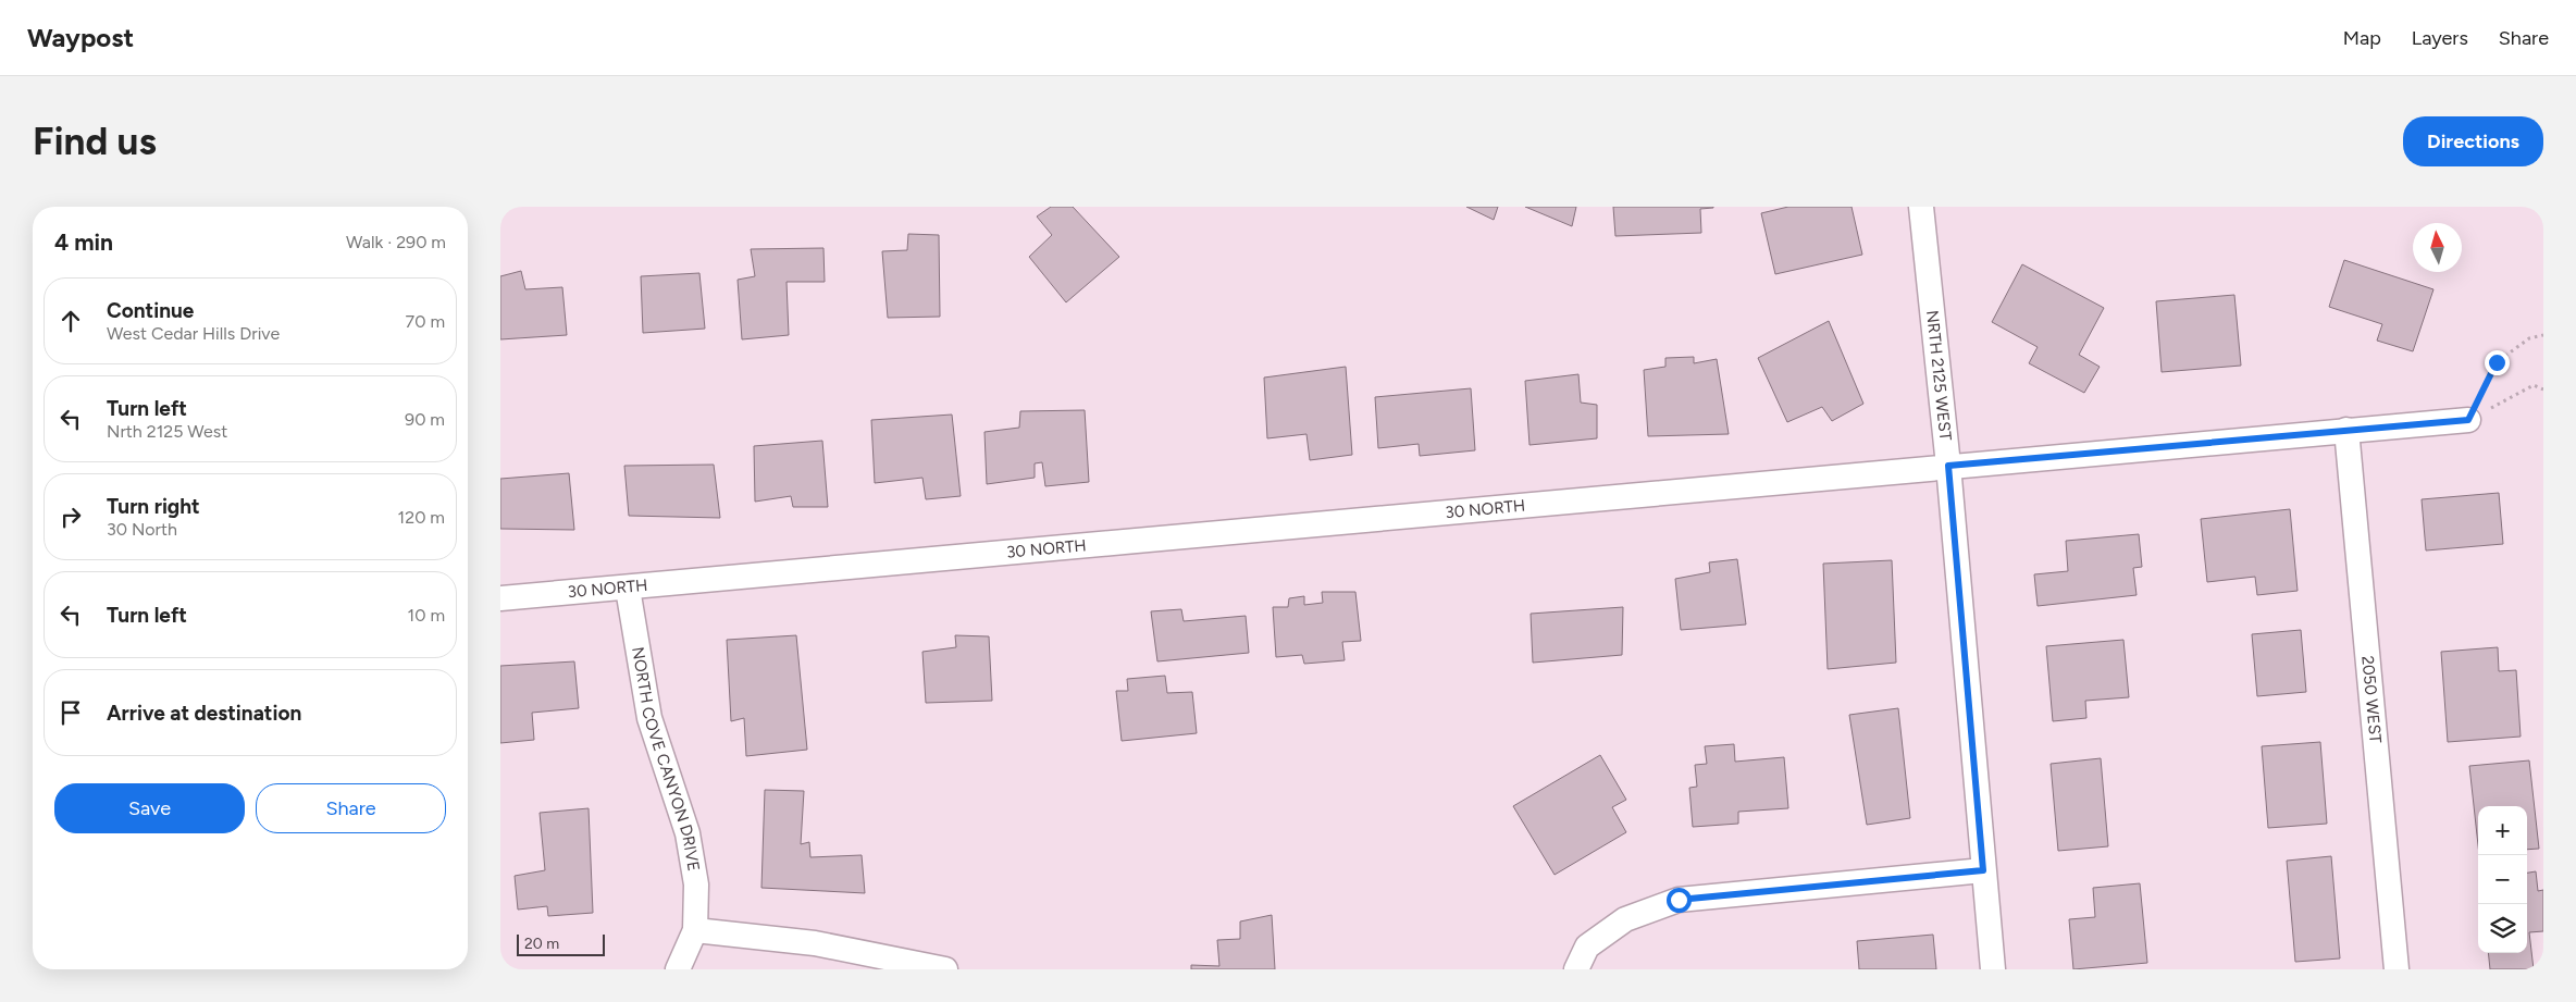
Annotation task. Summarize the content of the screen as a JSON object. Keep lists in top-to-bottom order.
{
  "streets": {
    "street": [
      "NRTH 2125 WEST",
      "30 NORTH",
      "2050 WEST",
      "NORTH COVE CANYON DRIVE"
    ]
  },
  "crossings": [
    ["NRTH 2125 WEST", "30 NORTH"],
    ["30 NORTH", "2050 WEST"],
    ["30 NORTH", "NORTH COVE CANYON DRIVE"]
  ],
  "scale_bar": "20 m",
  "north": "top",
  "page": {
    "header": "Waypost",
    "nav": ["Map", "Layers", "Share"],
    "buttons": [
      "Directions",
      ["Save", "Share"]
    ],
    "title": "Find us",
    "heading": ["4 min", "Walk · 290 m"],
    "list": [
      ["Continue", "West Cedar Hills Drive", "70 m"],
      ["Turn left", "Nrth 2125 West", "90 m"],
      ["Turn right", "30 North", "120 m"],
      ["Turn left", "10 m"],
      "Arrive at destination"
    ],
    "map_buttons": ["+", "−"],
    "scale": "20 m"
  }
}
